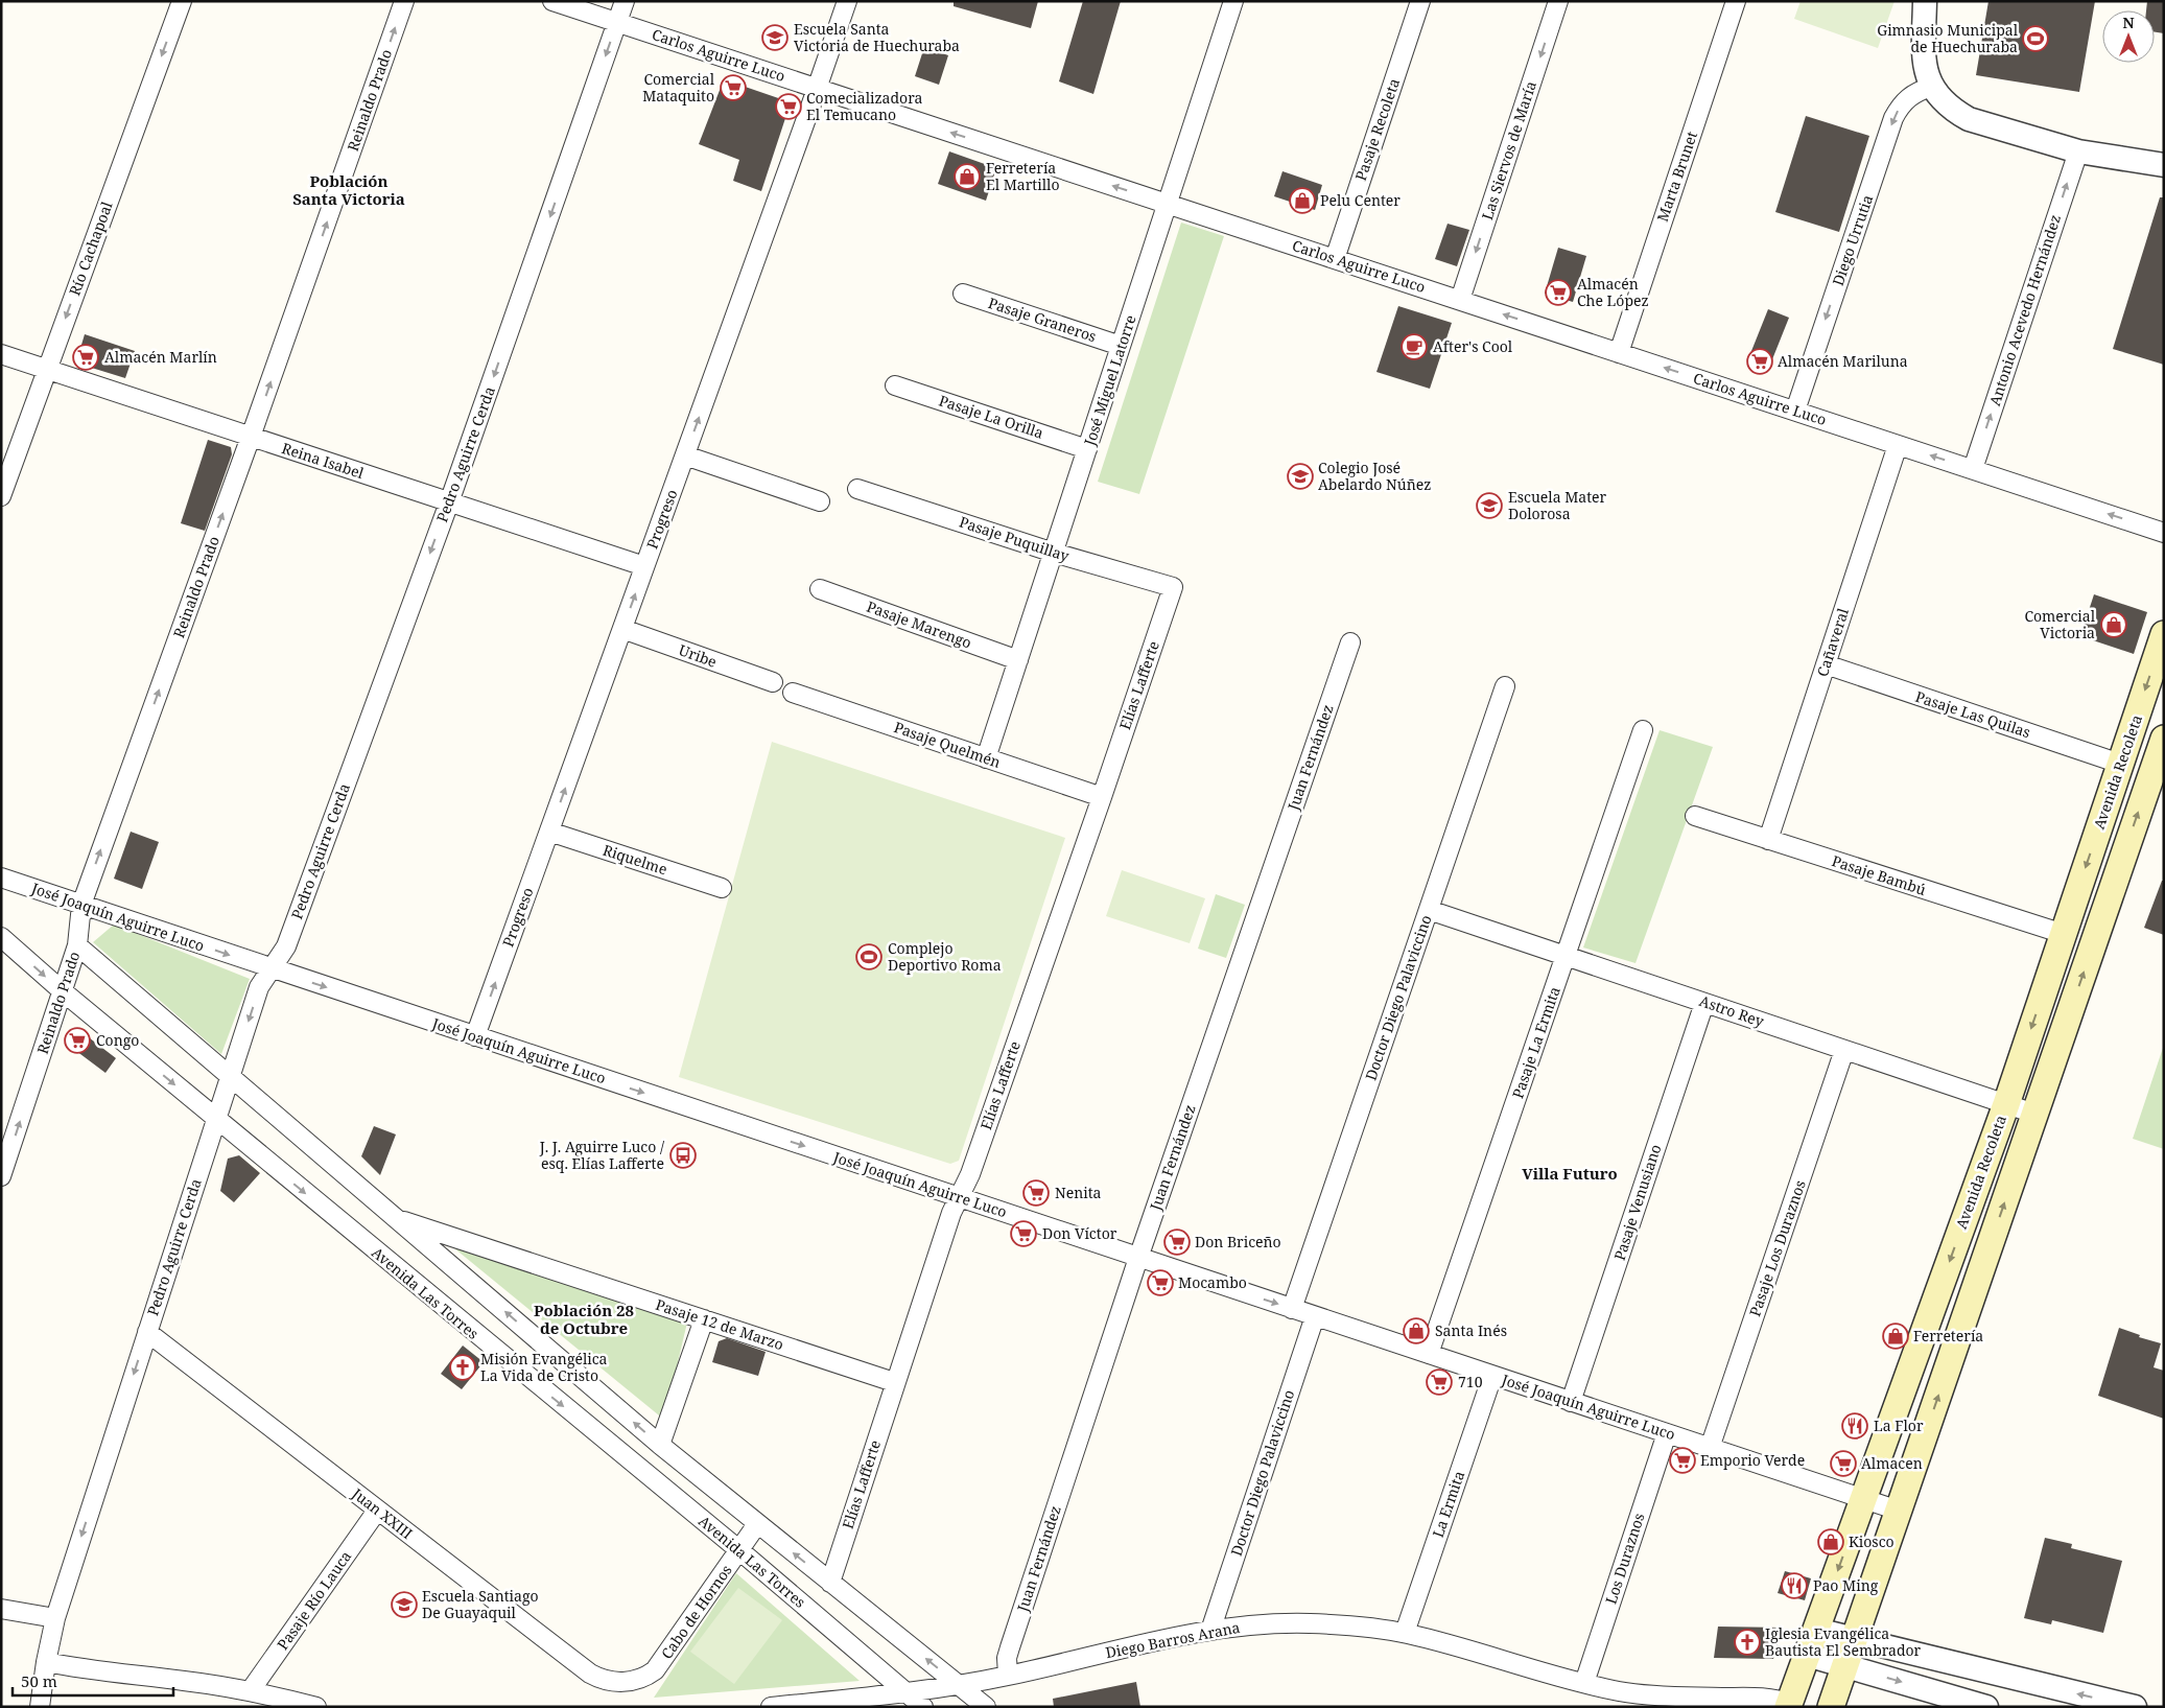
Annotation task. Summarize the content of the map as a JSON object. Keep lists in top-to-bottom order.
{
  "streets": {
    "main road": ["Avenida Recoleta"],
    "street": [
      "Carlos Aguirre Luco",
      "Reinaldo Prado",
      "Pasaje Recoleta",
      "Las Siervos de María",
      "Marta Brunet",
      "Diego Urrutia",
      "Río Cachapoal",
      "Antonio Acevedo Hernández",
      "Pasaje Graneros",
      "José Miguel Latorre",
      "Pasaje La Orilla",
      "Pedro Aguirre Cerda",
      "Reina Isabel",
      "Progreso",
      "Pasaje Puquillay",
      "Pasaje Marengo",
      "Cañaveral",
      "Uribe",
      "Elías Lafferte",
      "Pasaje Las Quilas",
      "Pasaje Quelmén",
      "Juan Fernández",
      "Riquelme",
      "Pasaje Bambú",
      "José Joaquín Aguirre Luco",
      "Doctor Diego Palaviccino",
      "Astro Rey",
      "Pasaje La Ermita",
      "Pasaje Venusiano",
      "Pasaje Los Duraznos",
      "Avenida Las Torres",
      "Pasaje 12 de Marzo",
      "La Ermita",
      "Juan XXIII",
      "Los Duraznos",
      "Pasaje Río Lauca",
      "Cabo de Hornos",
      "Diego Barros Arana"
    ]
  },
  "crossings": [
    ["Carlos Aguirre Luco", "Pasaje Recoleta"],
    ["Carlos Aguirre Luco", "Las Siervos de María"],
    ["Carlos Aguirre Luco", "Marta Brunet"],
    ["Carlos Aguirre Luco", "Diego Urrutia"],
    ["Carlos Aguirre Luco", "Antonio Acevedo Hernández"],
    ["Carlos Aguirre Luco", "José Miguel Latorre"],
    ["Carlos Aguirre Luco", "Pedro Aguirre Cerda"],
    ["Carlos Aguirre Luco", "Progreso"],
    ["Carlos Aguirre Luco", "Cañaveral"],
    ["Reinaldo Prado", "Reina Isabel"],
    ["Reinaldo Prado", "José Joaquín Aguirre Luco"],
    ["Reinaldo Prado", "Avenida Las Torres"],
    ["Río Cachapoal", "Reina Isabel"],
    ["Pasaje Graneros", "José Miguel Latorre"],
    ["José Miguel Latorre", "Pasaje La Orilla"],
    ["José Miguel Latorre", "Pasaje Puquillay"],
    ["José Miguel Latorre", "Pasaje Marengo"],
    ["José Miguel Latorre", "Pasaje Quelmén"],
    ["Pedro Aguirre Cerda", "Reina Isabel"],
    ["Pedro Aguirre Cerda", "José Joaquín Aguirre Luco"],
    ["Pedro Aguirre Cerda", "Avenida Las Torres"],
    ["Pedro Aguirre Cerda", "Juan XXIII"],
    ["Reina Isabel", "Progreso"],
    ["Progreso", "Uribe"],
    ["Progreso", "Riquelme"],
    ["Progreso", "José Joaquín Aguirre Luco"],
    ["Pasaje Puquillay", "Elías Lafferte"],
    ["Cañaveral", "Pasaje Las Quilas"],
    ["Cañaveral", "Pasaje Bambú"],
    ["Elías Lafferte", "Pasaje Quelmén"],
    ["Elías Lafferte", "José Joaquín Aguirre Luco"],
    ["Elías Lafferte", "Pasaje 12 de Marzo"],
    ["Pasaje Las Quilas", "Avenida Recoleta"],
    ["Juan Fernández", "José Joaquín Aguirre Luco"],
    ["Juan Fernández", "Diego Barros Arana"],
    ["Avenida Recoleta", "Pasaje Bambú"],
    ["Avenida Recoleta", "José Joaquín Aguirre Luco"],
    ["Avenida Recoleta", "Astro Rey"],
    ["Avenida Recoleta", "Diego Barros Arana"],
    ["José Joaquín Aguirre Luco", "Doctor Diego Palaviccino"],
    ["José Joaquín Aguirre Luco", "Pasaje La Ermita"],
    ["José Joaquín Aguirre Luco", "Pasaje Venusiano"],
    ["José Joaquín Aguirre Luco", "Pasaje Los Duraznos"],
    ["José Joaquín Aguirre Luco", "La Ermita"],
    ["José Joaquín Aguirre Luco", "Los Duraznos"],
    ["Doctor Diego Palaviccino", "Astro Rey"],
    ["Doctor Diego Palaviccino", "Diego Barros Arana"],
    ["Astro Rey", "Pasaje La Ermita"],
    ["Astro Rey", "Pasaje Venusiano"],
    ["Astro Rey", "Pasaje Los Duraznos"],
    ["Avenida Las Torres", "Cabo de Hornos"],
    ["Avenida Las Torres", "Diego Barros Arana"],
    ["La Ermita", "Diego Barros Arana"],
    ["Juan XXIII", "Pasaje Río Lauca"],
    ["Juan XXIII", "Cabo de Hornos"],
    ["Los Duraznos", "Diego Barros Arana"]
  ],
  "one_way": [
    "Carlos Aguirre Luco",
    "Reinaldo Prado",
    "Las Siervos de María",
    "Diego Urrutia",
    "Río Cachapoal",
    "Antonio Acevedo Hernández",
    "Pedro Aguirre Cerda",
    "Progreso"
  ],
  "districts": ["Población Santa Victoria", "Villa Futuro", "Población 28 de Octubre"],
  "places": {
    "school or university": [
      "Escuela Santa Victoria de Huechuraba",
      "Colegio José Abelardo Núñez",
      "Escuela Mater Dolorosa",
      "Escuela Santiago De Guayaquil"
    ],
    "sports": ["Gimnasio Municipal de Huechuraba", "Complejo Deportivo Roma"],
    "supermarket": [
      "Comercial Mataquito",
      "Comecializadora El Temucano",
      "Almacén Che López",
      "Almacén Marlín",
      "Almacén Mariluna",
      "Congo",
      "Nenita",
      "Don Víctor",
      "Don Briceño",
      "Mocambo",
      "710",
      "Emporio Verde",
      "Almacen"
    ],
    "shop": [
      "Ferretería El Martillo",
      "Pelu Center",
      "Comercial Victoria",
      "Santa Inés",
      "Ferretería",
      "Kiosco"
    ],
    "cafe": ["After's Cool"],
    "bus stop": ["J. J. Aguirre Luco / esq. Elías Lafferte"],
    "church": ["Misión Evangélica La Vida de Cristo", "Iglesia Evangélica Bautista El Sembrador"],
    "restaurant": ["La Flor", "Pao Ming"]
  },
  "scale_bar": "50 m",
  "north": "top"
}
